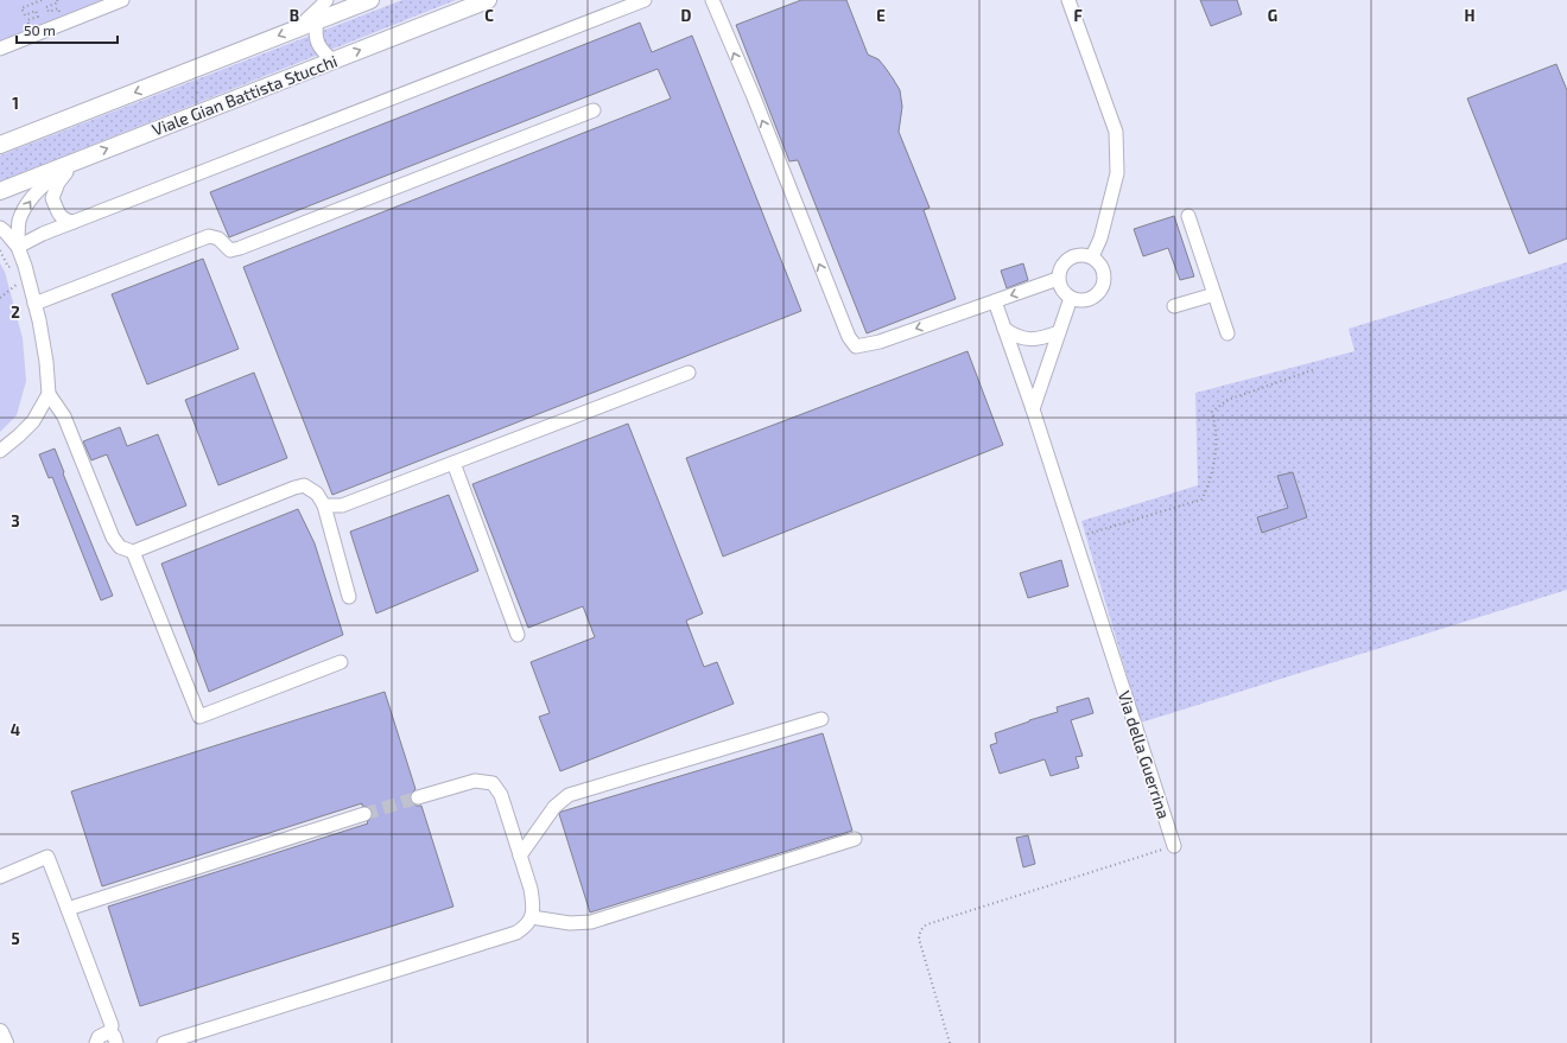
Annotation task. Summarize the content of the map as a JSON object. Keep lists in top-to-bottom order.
{
  "streets": {
    "main road": ["Viale Gian Battista Stucchi"],
    "street": ["Via della Guerrina"]
  },
  "scale_bar": "50 m",
  "grid": {
    "columns": [
      "B",
      "C",
      "D",
      "E",
      "F",
      "G",
      "H"
    ],
    "rows": [
      "1",
      "2",
      "3",
      "4",
      "5"
    ]
  }
}
